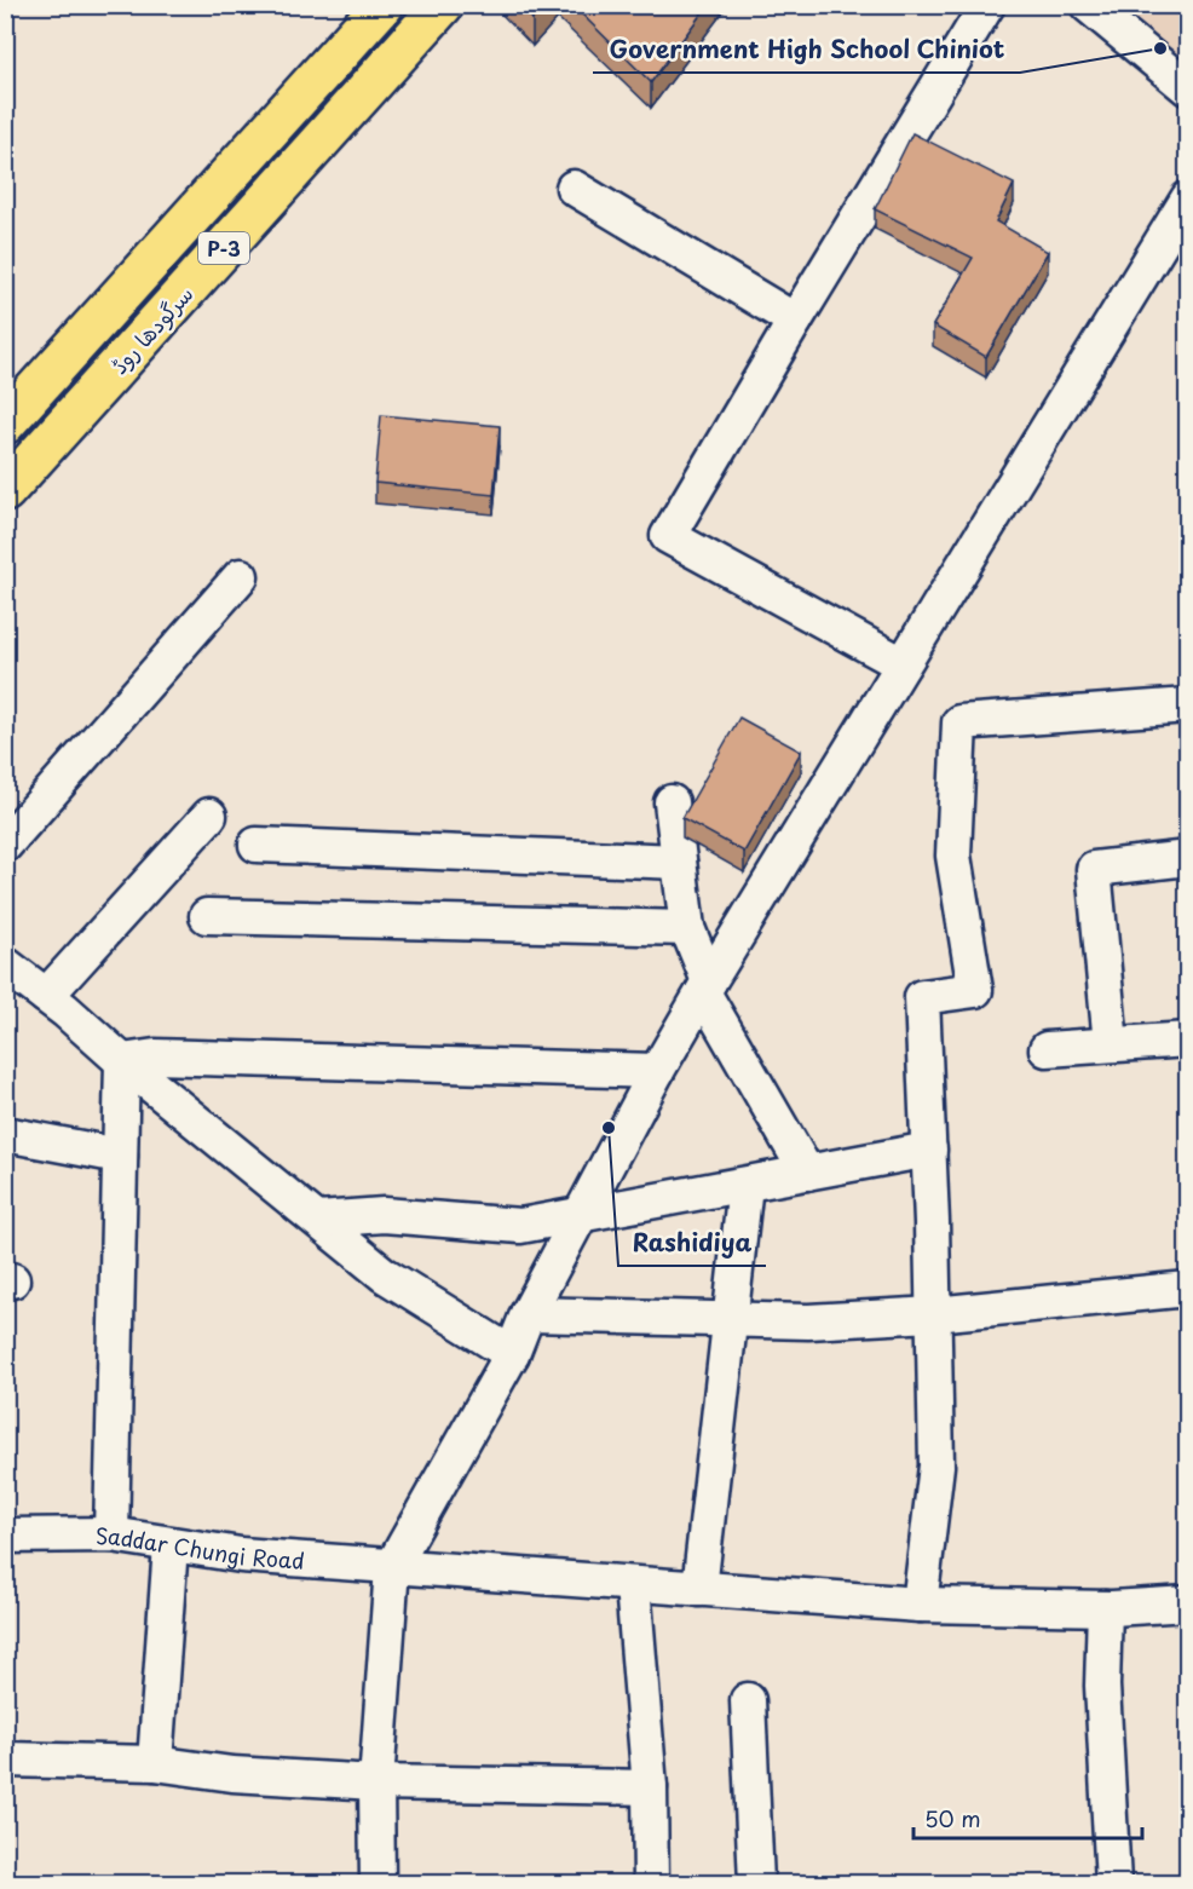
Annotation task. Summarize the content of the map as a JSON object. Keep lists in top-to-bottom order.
{
  "streets": {
    "highway": ["P-3", "سرگودھا روڈ"],
    "street": ["Saddar Chungi Road"]
  },
  "places": ["Government High School Chiniot", "Rashidiya"],
  "scale_bar": "50 m"
}
